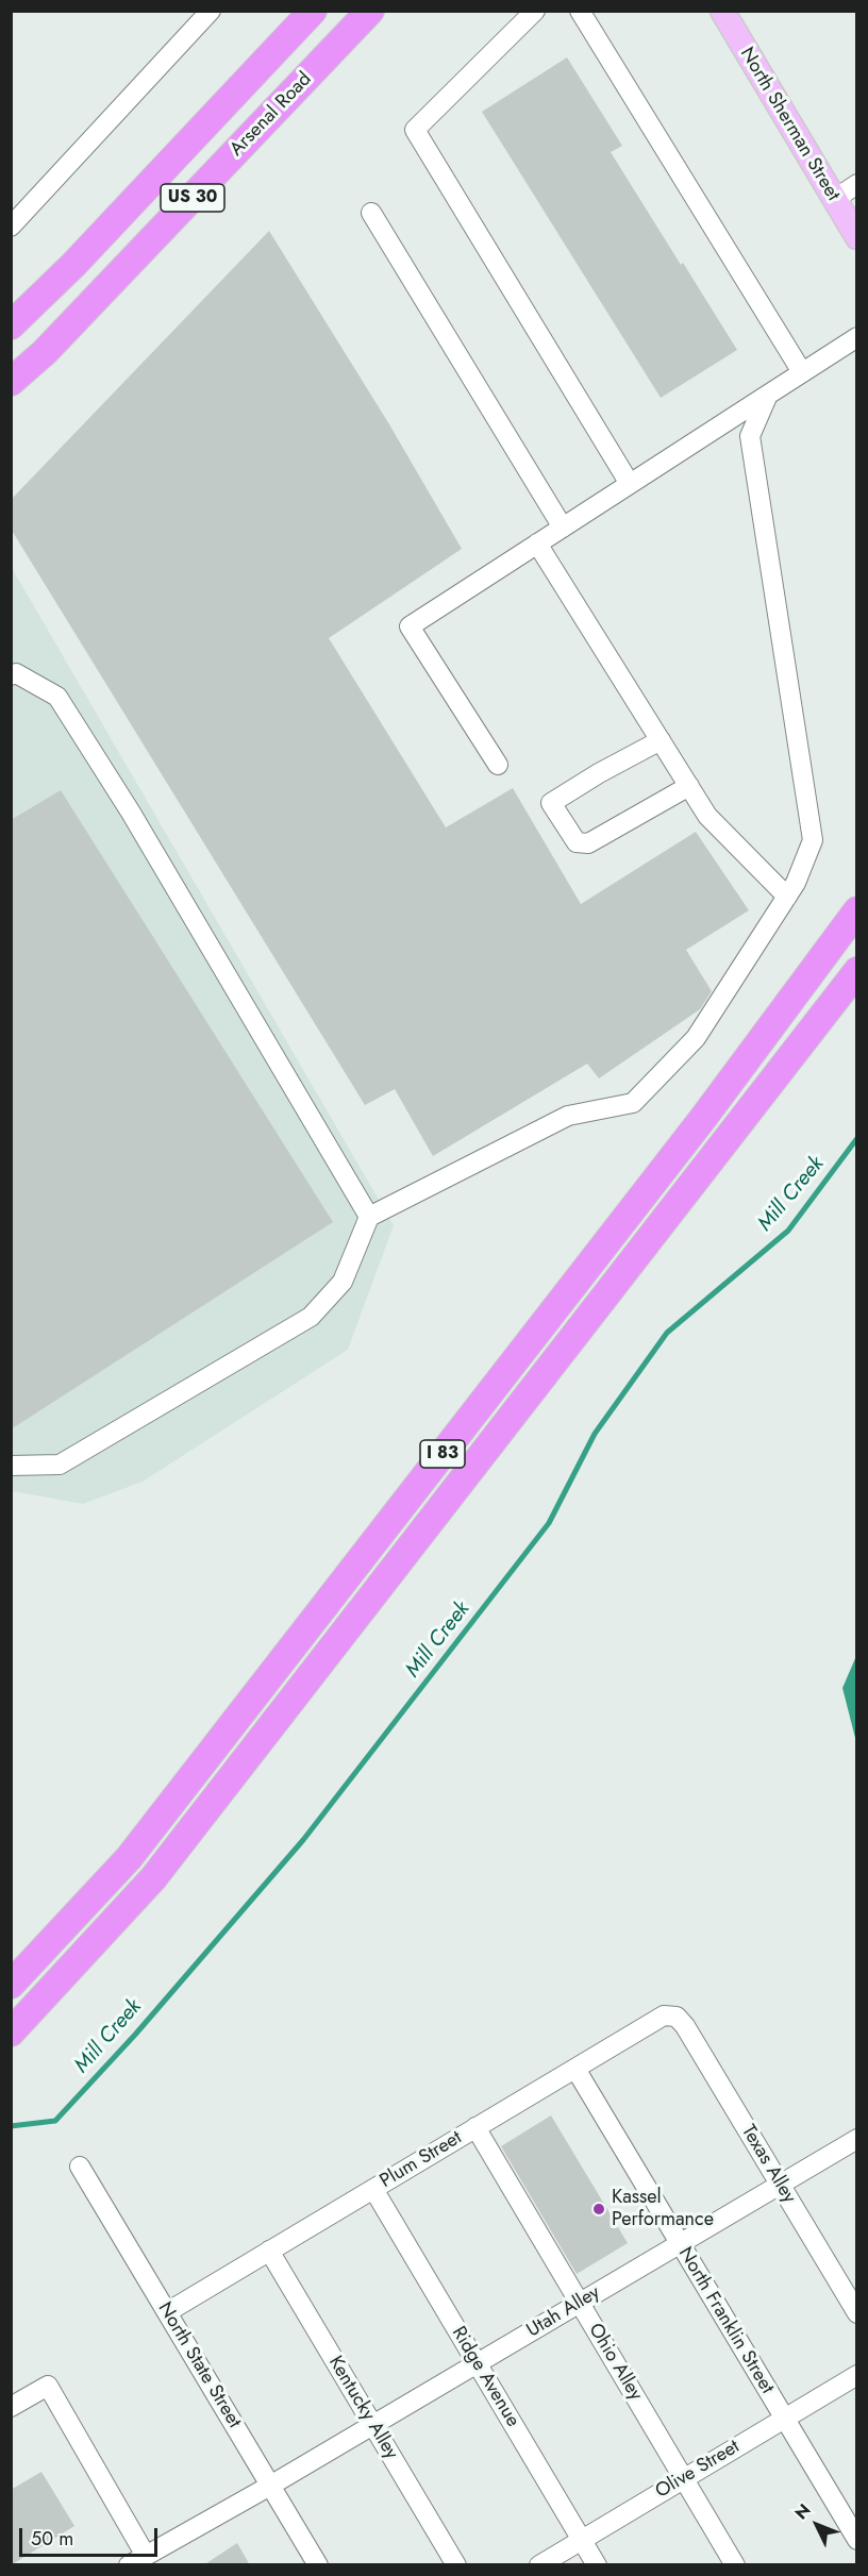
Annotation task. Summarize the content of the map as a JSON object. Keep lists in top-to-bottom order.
{
  "streets": {
    "highway": ["Arsenal Road", "US 30", "I 83"],
    "main road": ["North Sherman Street"],
    "street": [
      "Plum Street",
      "Texas Alley",
      "Utah Alley",
      "North Franklin Street",
      "Ohio Alley",
      "North State Street",
      "Ridge Avenue",
      "Kentucky Alley",
      "Olive Street"
    ]
  },
  "crossings": [
    ["Plum Street", "Texas Alley"],
    ["Plum Street", "North Franklin Street"],
    ["Plum Street", "Ohio Alley"],
    ["Plum Street", "North State Street"],
    ["Plum Street", "Ridge Avenue"],
    ["Plum Street", "Kentucky Alley"],
    ["Texas Alley", "Utah Alley"],
    ["Utah Alley", "North Franklin Street"],
    ["Utah Alley", "Ohio Alley"],
    ["Utah Alley", "North State Street"],
    ["Utah Alley", "Ridge Avenue"],
    ["Utah Alley", "Kentucky Alley"],
    ["North Franklin Street", "Olive Street"],
    ["Ohio Alley", "Olive Street"],
    ["Ridge Avenue", "Olive Street"]
  ],
  "water": ["Mill Creek"],
  "places": ["Kassel Performance"],
  "scale_bar": "50 m",
  "north": "top left"
}
